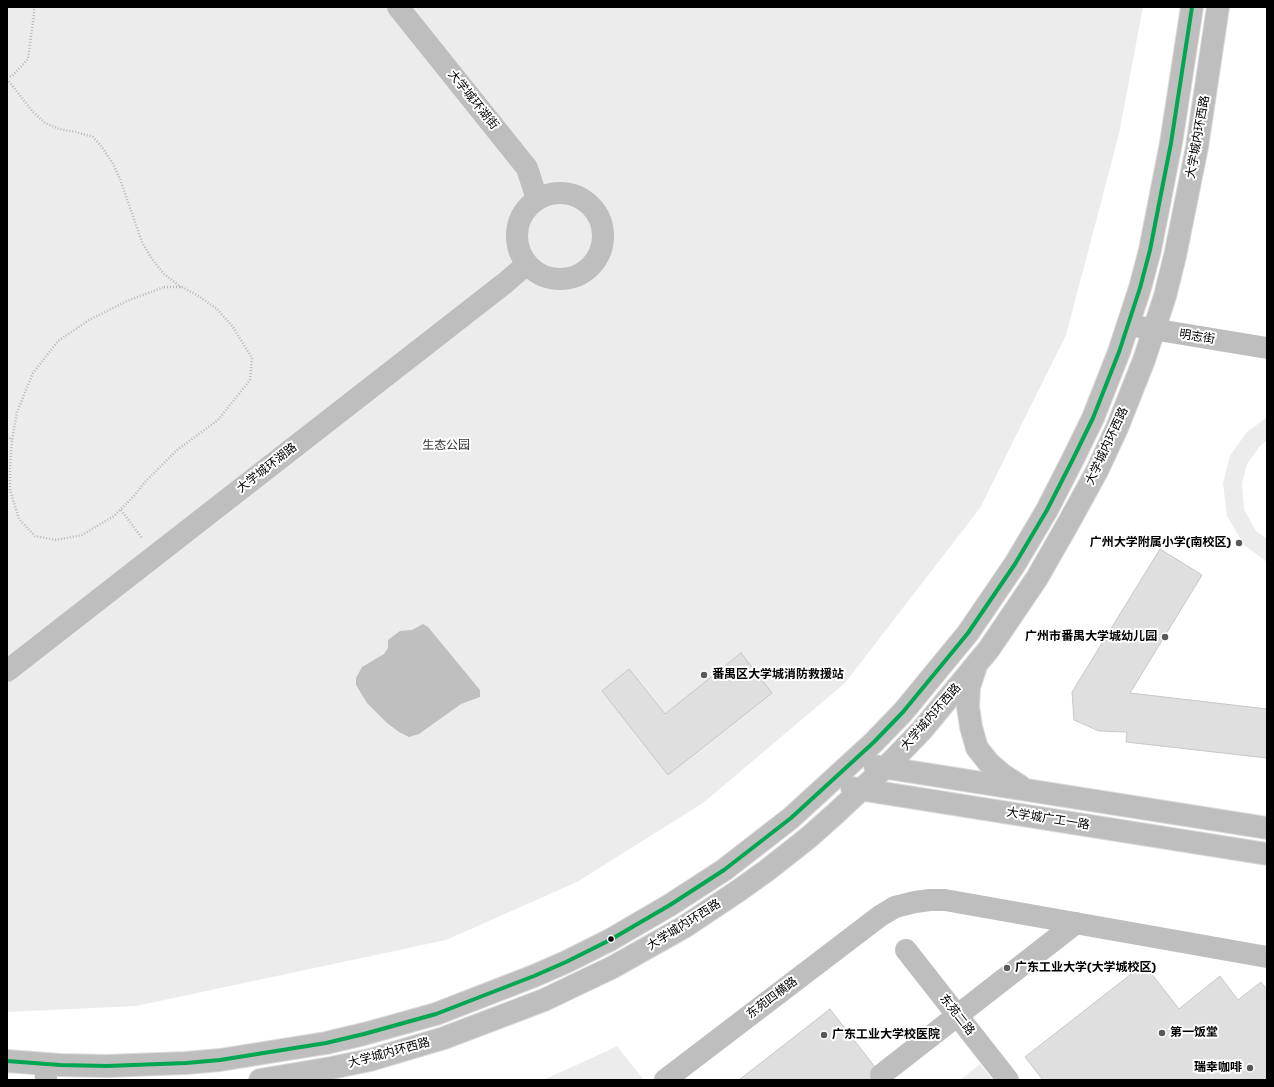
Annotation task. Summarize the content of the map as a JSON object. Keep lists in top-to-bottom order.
{
  "streets": {
    "main road": [
      "大学城环湖街",
      "大学城内环西路",
      "明志街",
      "大学城环湖路",
      "大学城广工一路",
      "东苑四横路",
      "东苑二路"
    ]
  },
  "crossings": [
    ["大学城环湖街", "大学城环湖路"],
    ["大学城内环西路", "明志街"],
    ["大学城内环西路", "大学城广工一路"]
  ],
  "parks": ["生态公园"],
  "places": [
    "广州大学附属小学(南校区)",
    "广州市番禺大学城幼儿园",
    "番禺区大学城消防救援站",
    "广东工业大学(大学城校区)",
    "第一饭堂",
    "广东工业大学校医院",
    "瑞幸咖啡"
  ]
}
